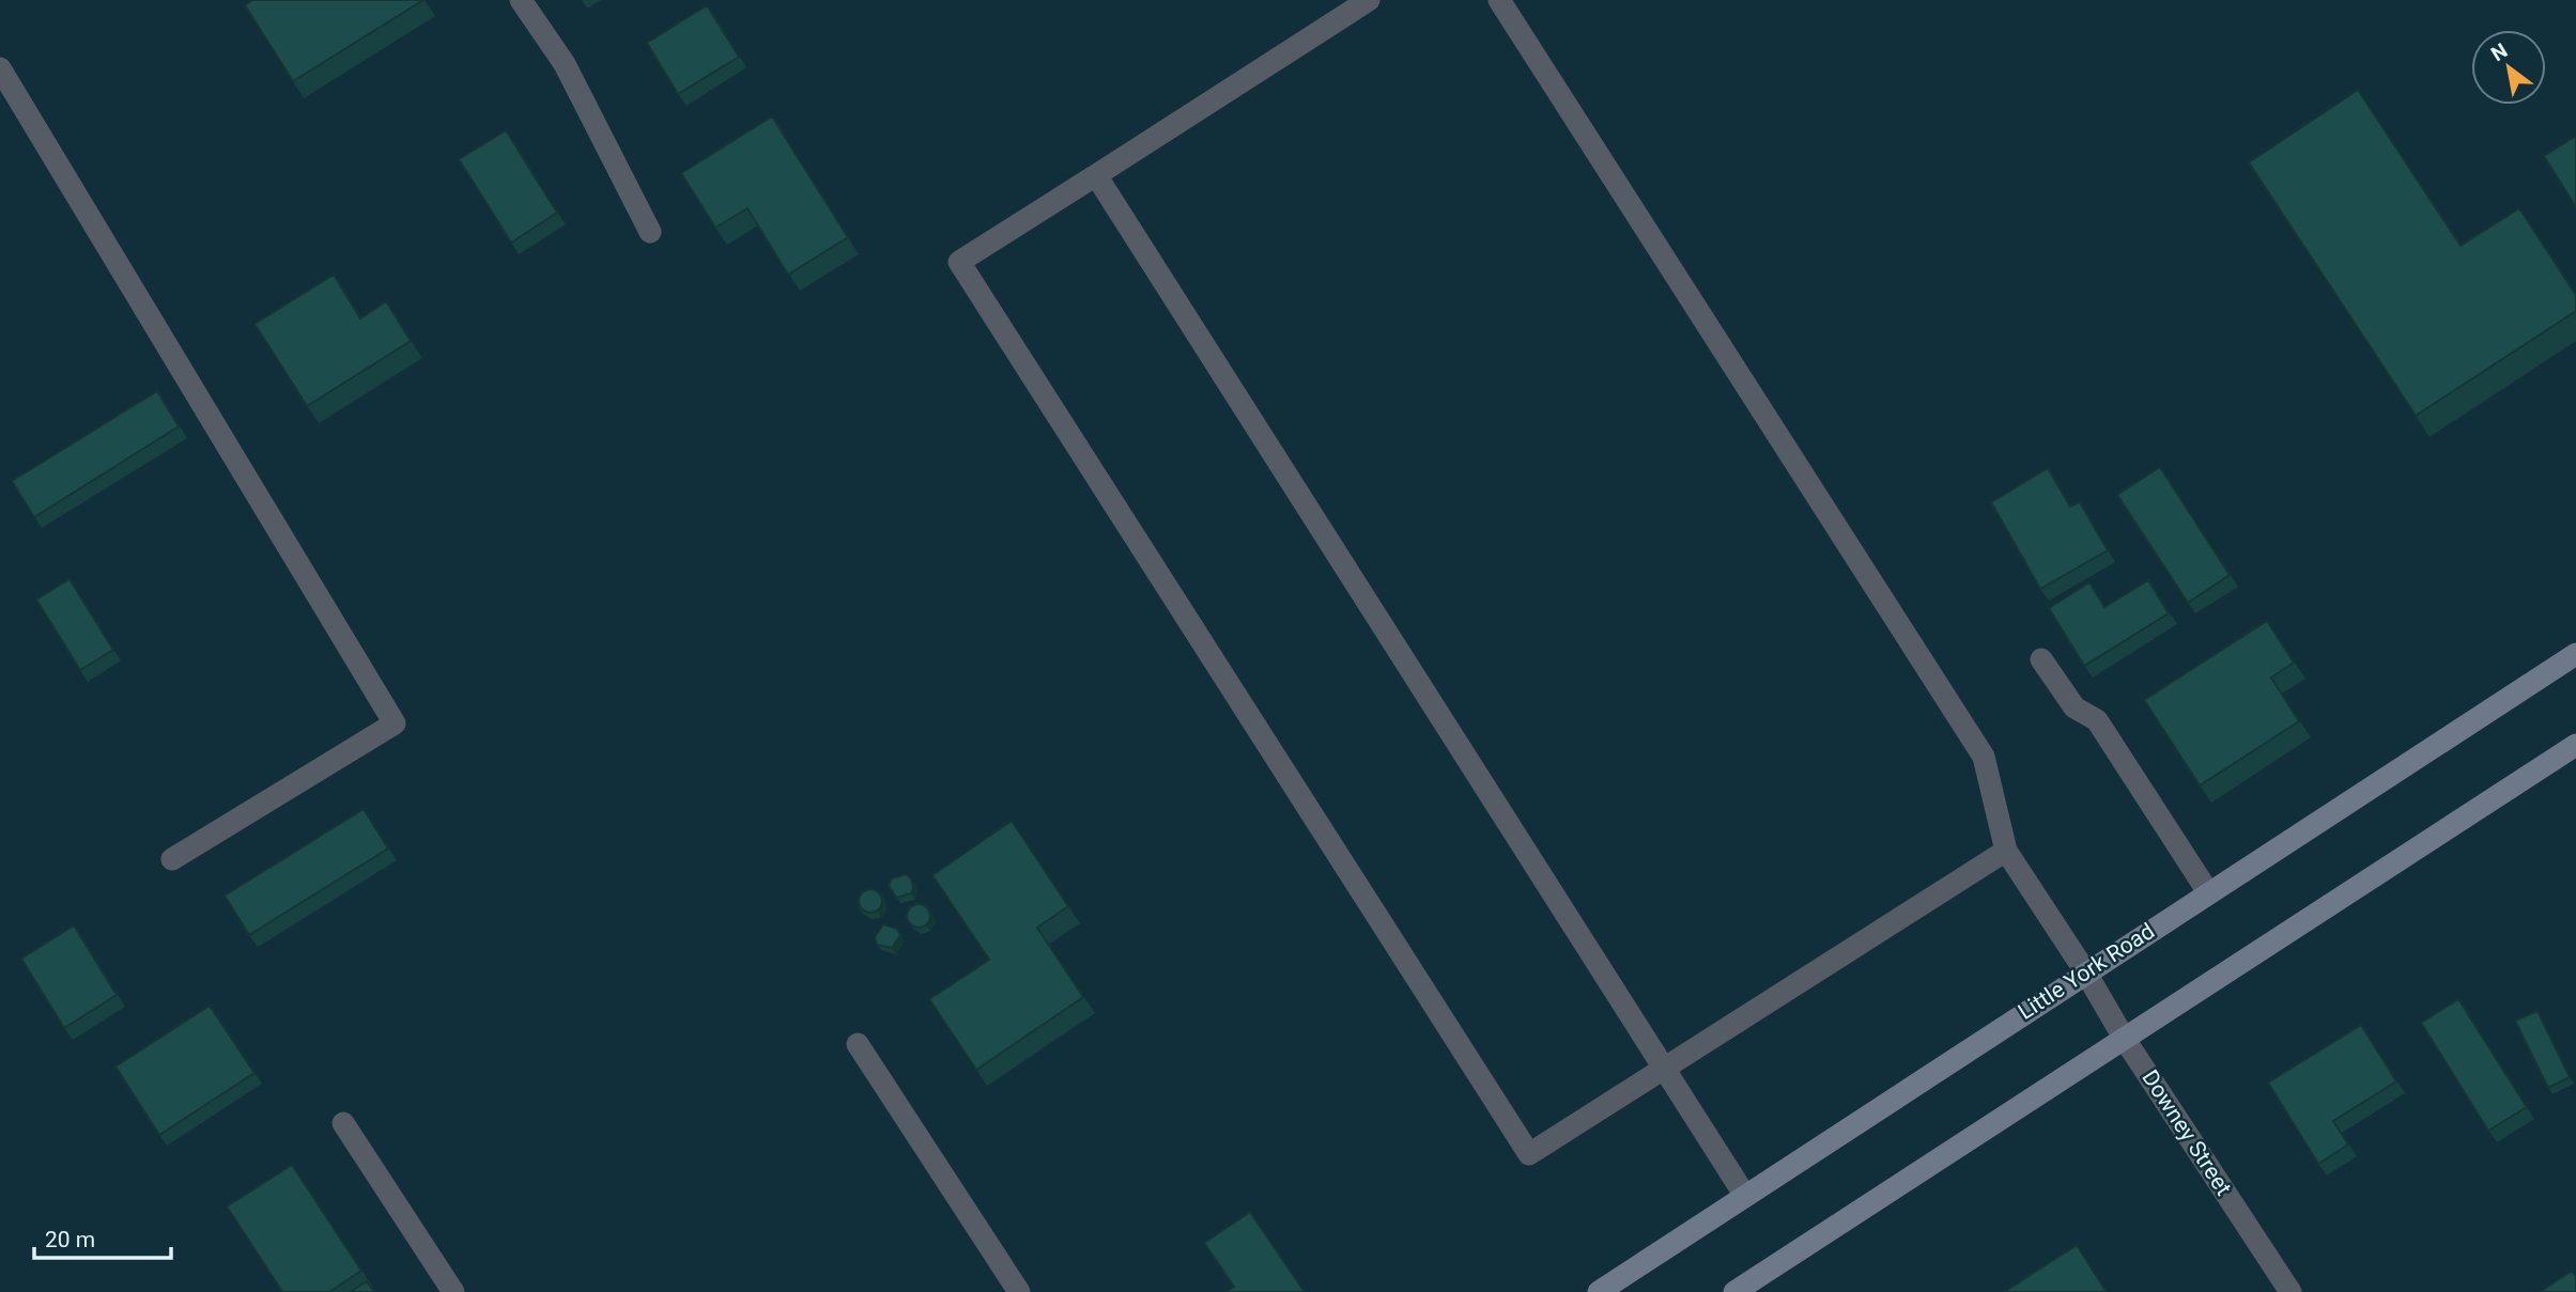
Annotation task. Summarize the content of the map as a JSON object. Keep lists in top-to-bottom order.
{
  "streets": {
    "main road": ["Little York Road"],
    "street": ["Downey Street"]
  },
  "crossings": [
    ["Little York Road", "Downey Street"]
  ],
  "scale_bar": "20 m",
  "north": "top left"
}
